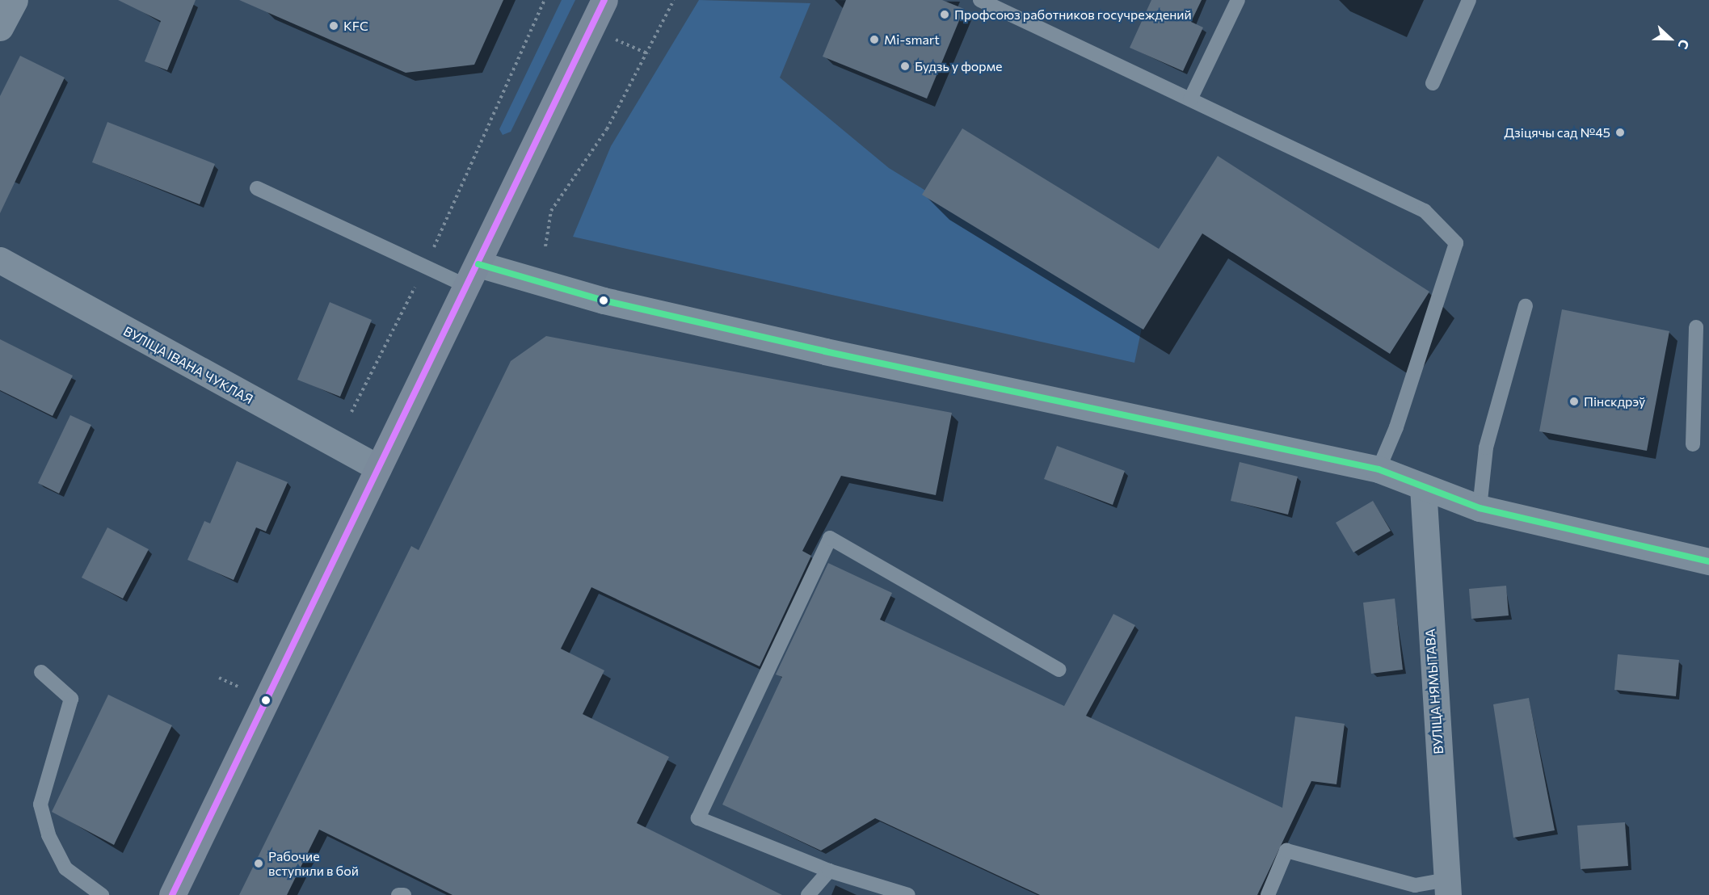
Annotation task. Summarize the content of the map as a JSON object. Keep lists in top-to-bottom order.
{
  "streets": {
    "street": ["ВУЛІЦА ІВАНА ЧУКЛАЯ", "ВУЛІЦА НЯМЫТАВА"]
  },
  "places": [
    "Профсоюз работников госучреждений",
    "KFC",
    "Mi-smart",
    "Будзь у форме",
    "Дзіцячы сад №45",
    "Пінскдрэў",
    "Рабочие вступили в бой"
  ],
  "north": "right"
}
